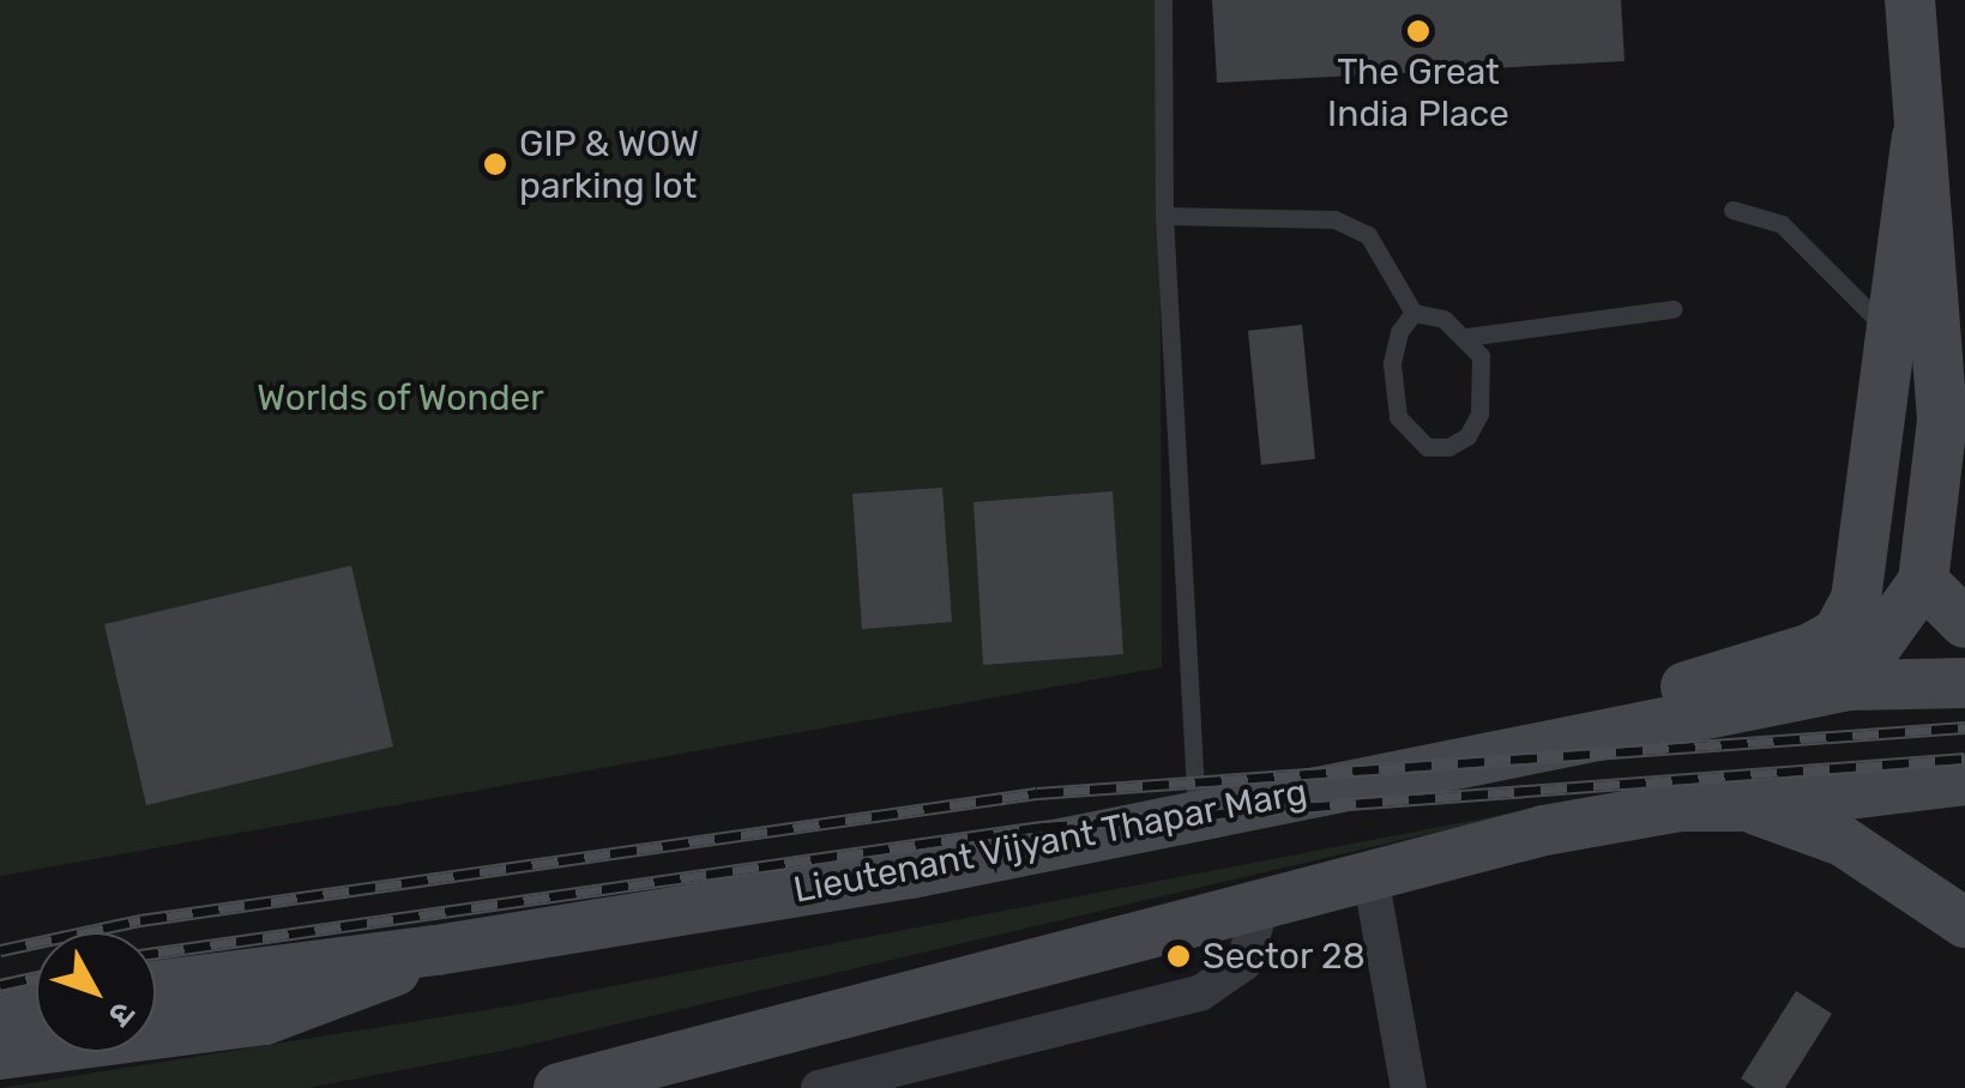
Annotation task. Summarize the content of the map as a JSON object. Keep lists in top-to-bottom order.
{
  "streets": {
    "main road": ["Lieutenant Vijyant Thapar Marg"]
  },
  "parks": ["Worlds of Wonder"],
  "places": ["The Great India Place", "GIP & WOW parking lot", "Sector 28"],
  "north": "bottom right"
}
